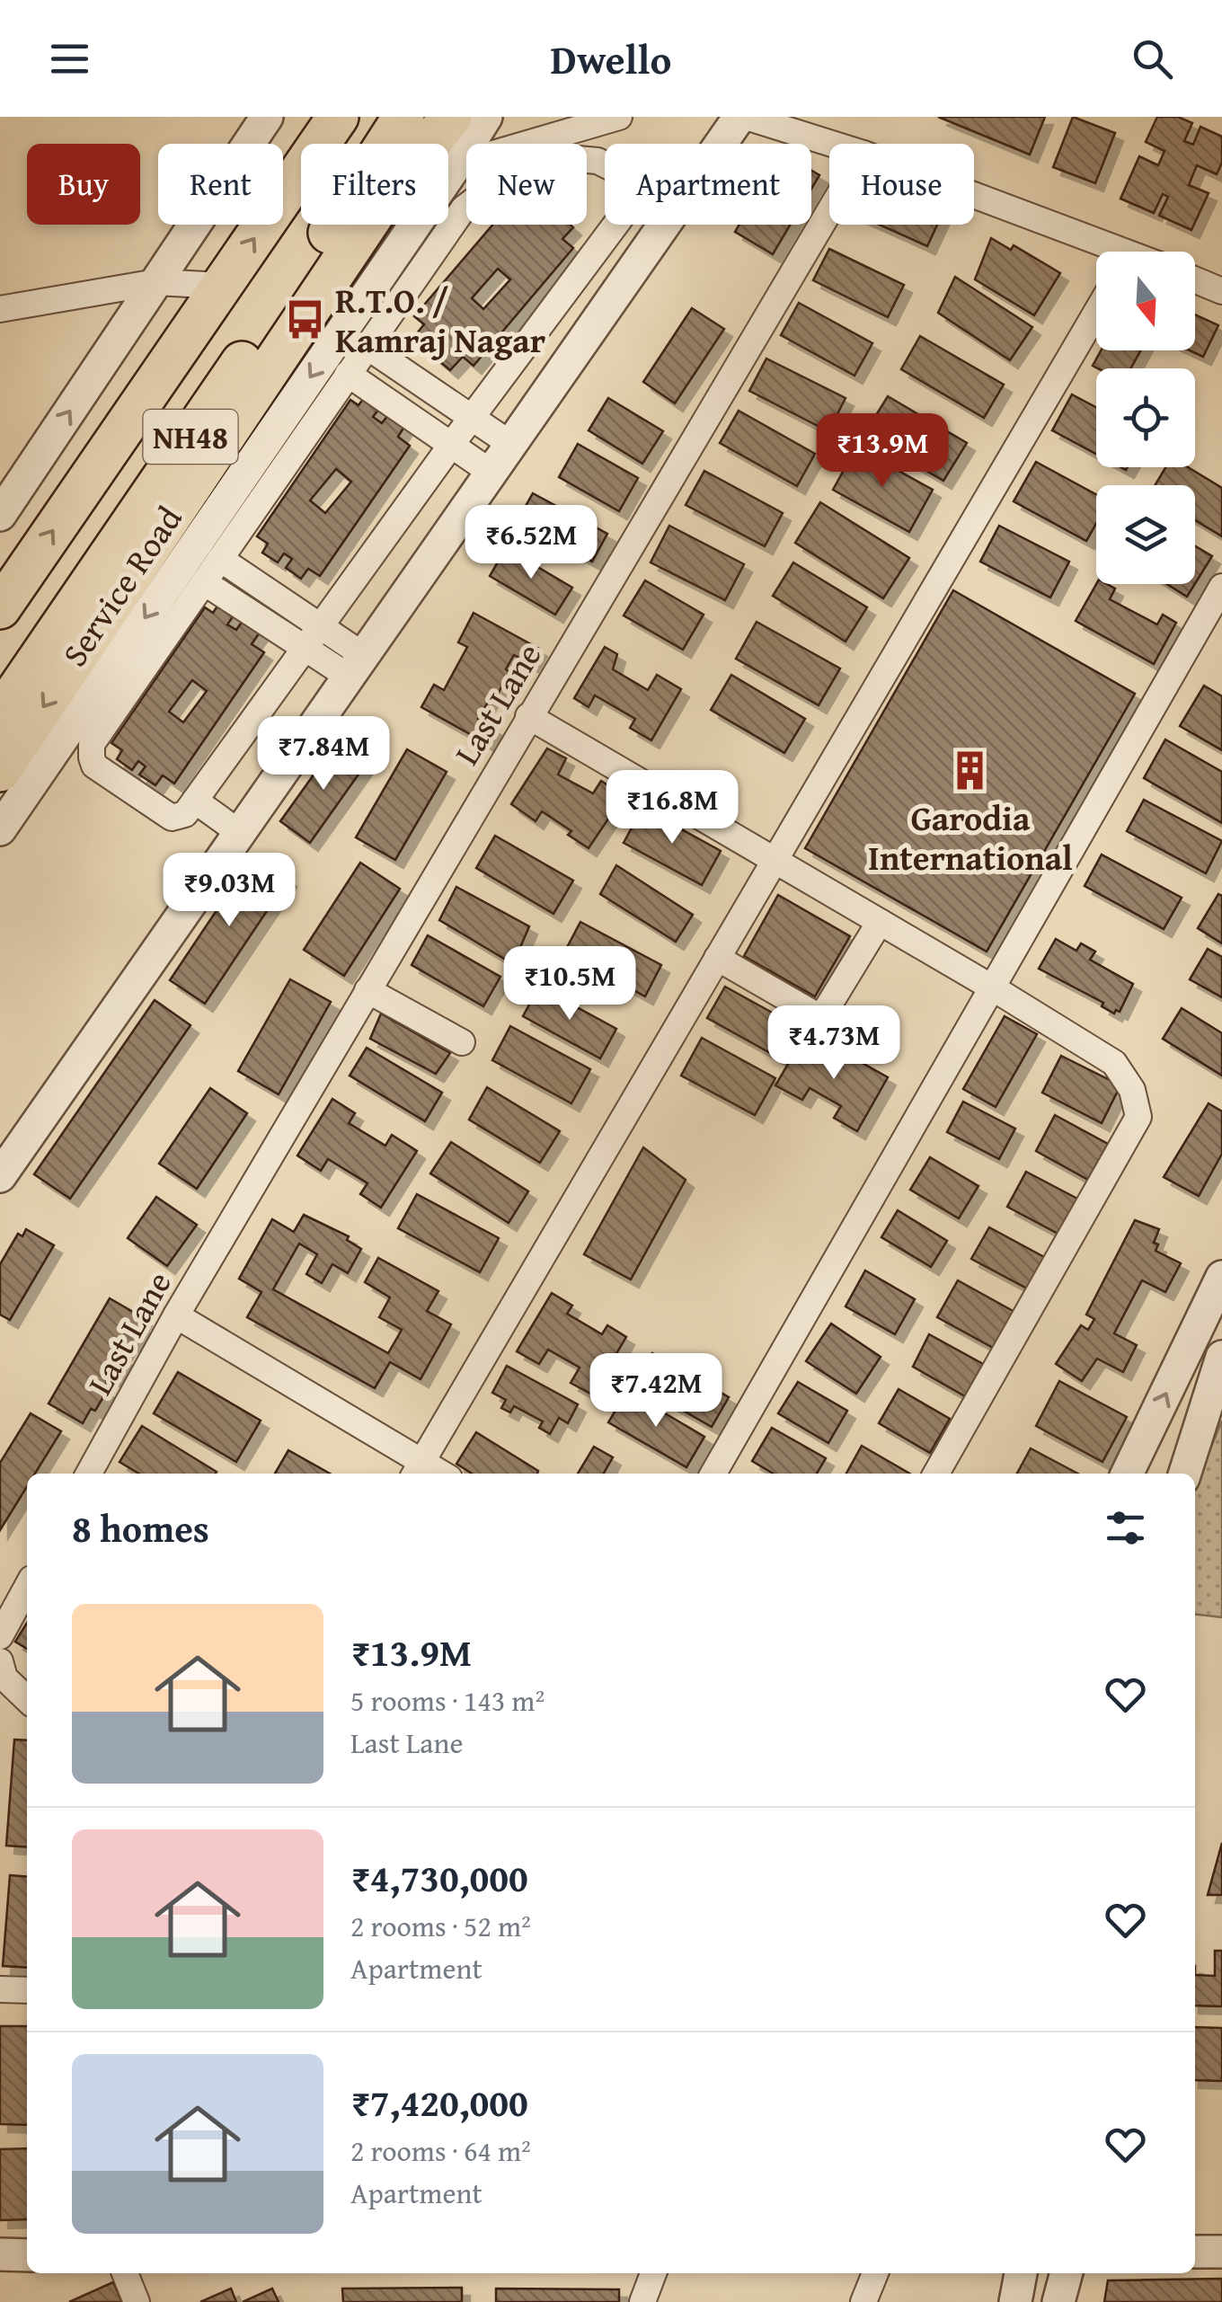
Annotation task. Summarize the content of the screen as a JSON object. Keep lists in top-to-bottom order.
{
  "streets": {
    "highway": ["NH48"],
    "street": ["Service Road", "Last Lane"]
  },
  "places": {
    "bus stop": ["R.T.O. / Kamraj Nagar"],
    "building": ["Garodia International"]
  },
  "north": "bottom",
  "page": {
    "header": "Dwello",
    "chip": [
      "Buy",
      "Rent",
      "Filters",
      "New",
      "Apartment",
      "House"
    ],
    "price": [
      "₹13.9M",
      "₹6.52M",
      "₹7.84M",
      "₹16.8M",
      "₹9.03M",
      "₹10.5M",
      "₹4.73M",
      "₹7.42M"
    ],
    "heading": "8 homes",
    "list": [
      {
        "name": "₹13.9M",
        "note": "5 rooms · 143 m² · Last Lane"
      },
      {
        "name": "₹4,730,000",
        "note": "2 rooms · 52 m² · Apartment"
      },
      {
        "name": "₹7,420,000",
        "note": "2 rooms · 64 m² · Apartment"
      }
    ]
  }
}
